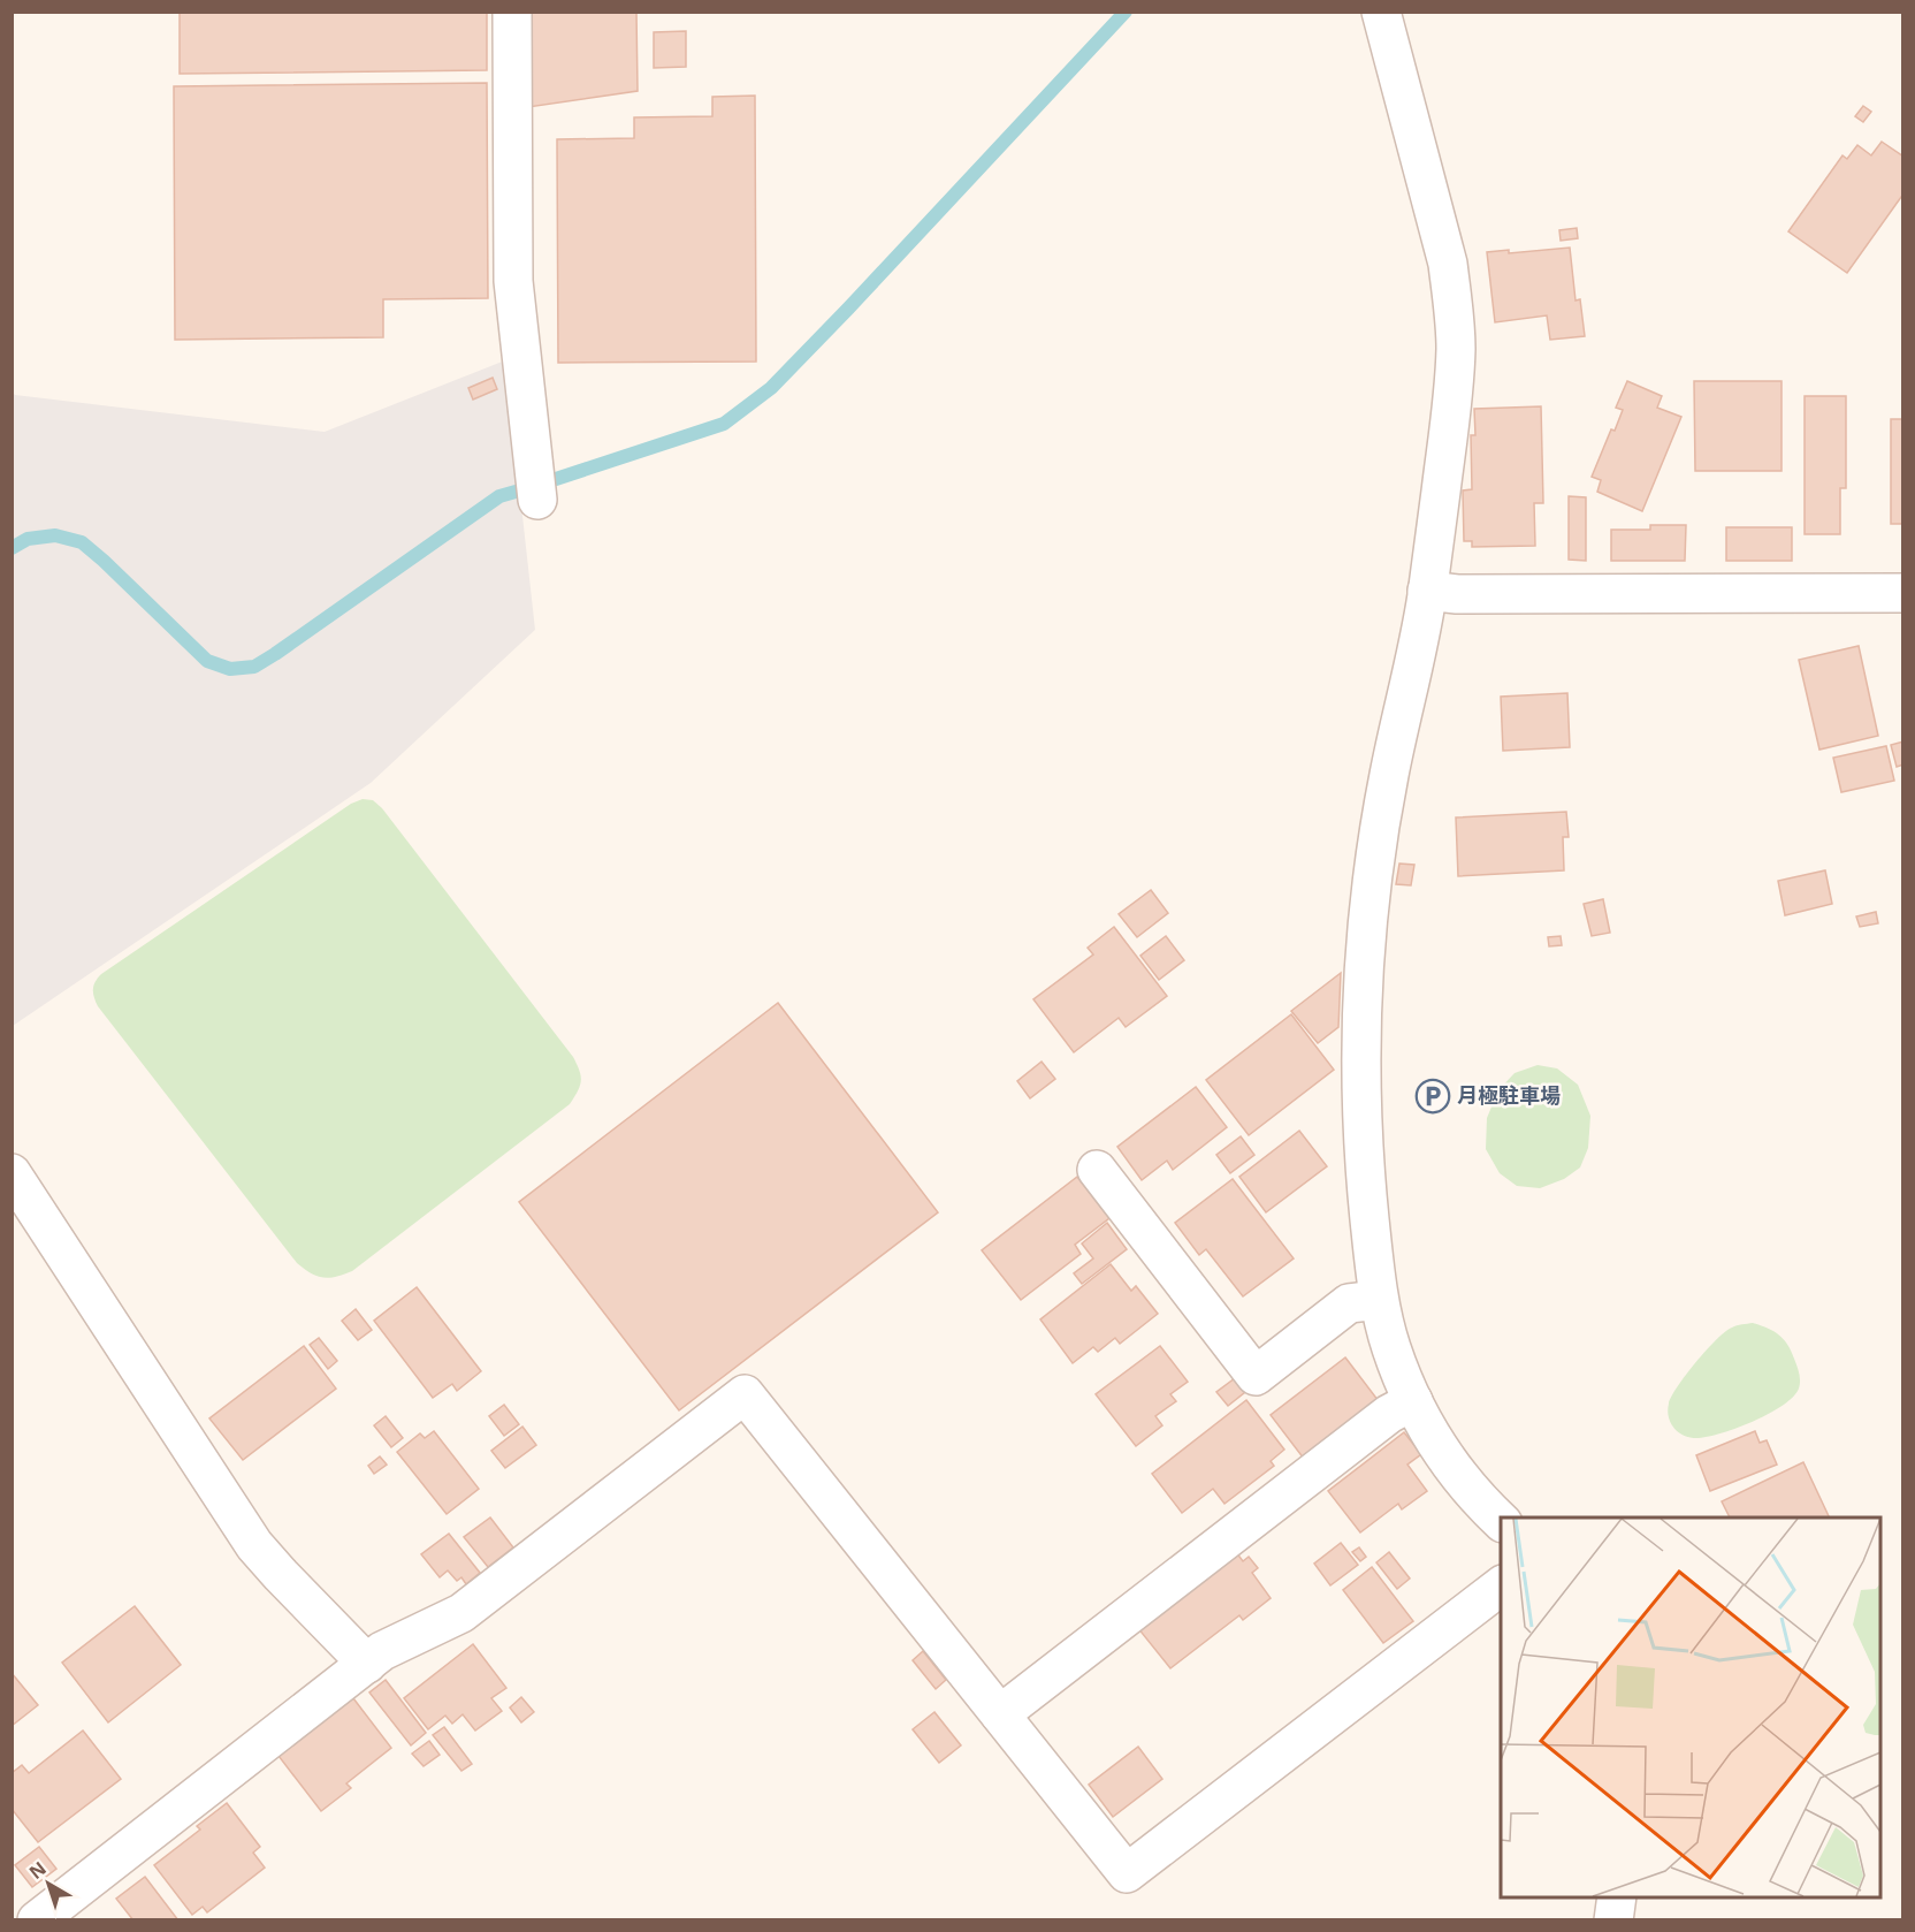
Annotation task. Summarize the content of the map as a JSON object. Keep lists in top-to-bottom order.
{
  "places": {
    "parking": ["月極駐車場"]
  },
  "north": "top left"
}
